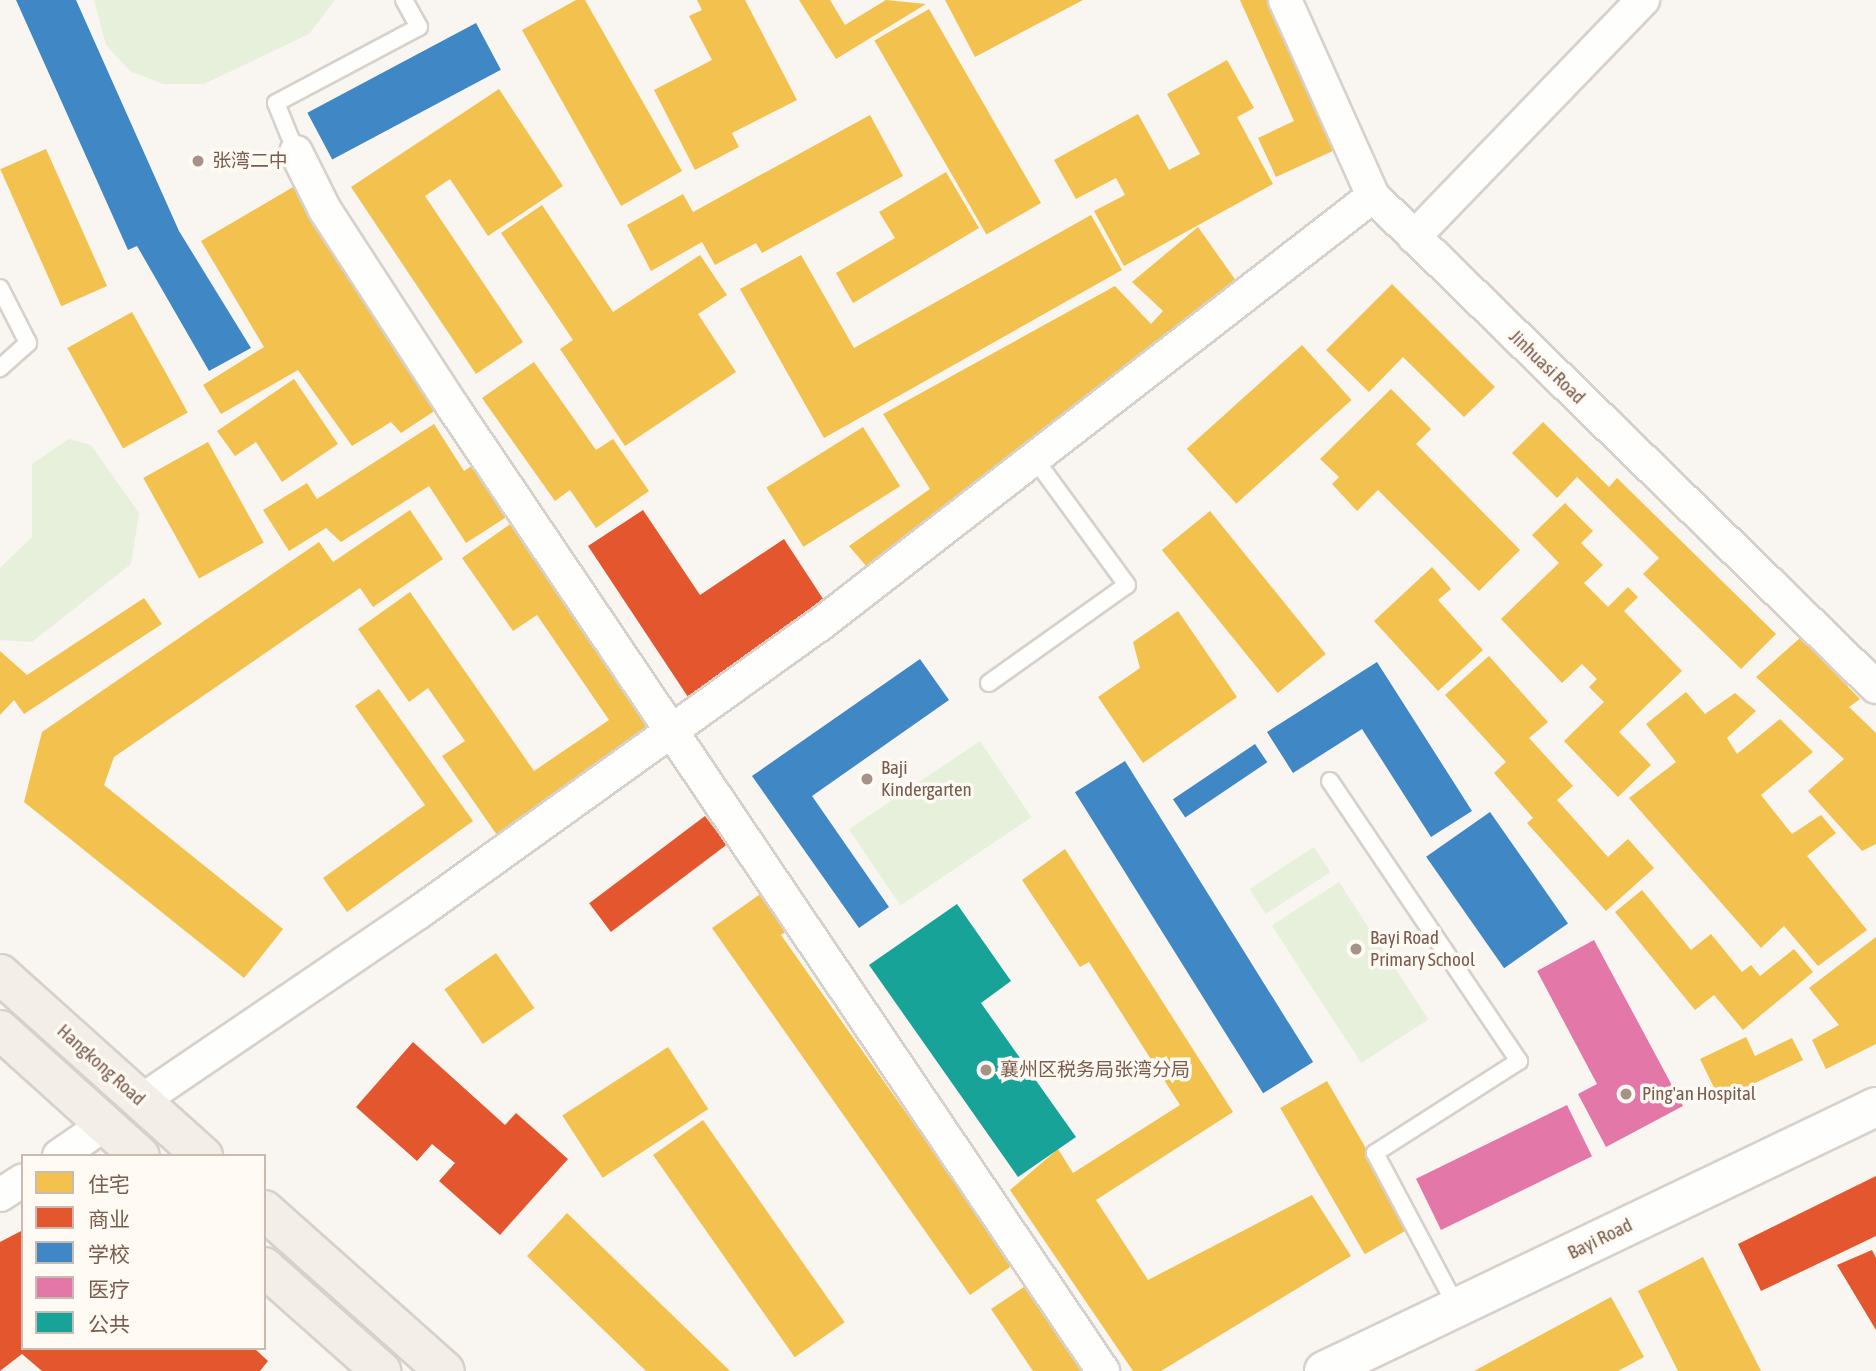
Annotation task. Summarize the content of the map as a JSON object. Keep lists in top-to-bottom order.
{
  "streets": {
    "main road": ["Hangkong Road"],
    "street": ["Jinhuasi Road", "Bayi Road"]
  },
  "places": [
    "张湾二中",
    "Baji Kindergarten",
    "Bayi Road Primary School",
    "襄州区税务局张湾分局",
    "Ping'an Hospital"
  ],
  "legend": [
    "住宅",
    "商业",
    "学校",
    "医疗",
    "公共"
  ]
}
